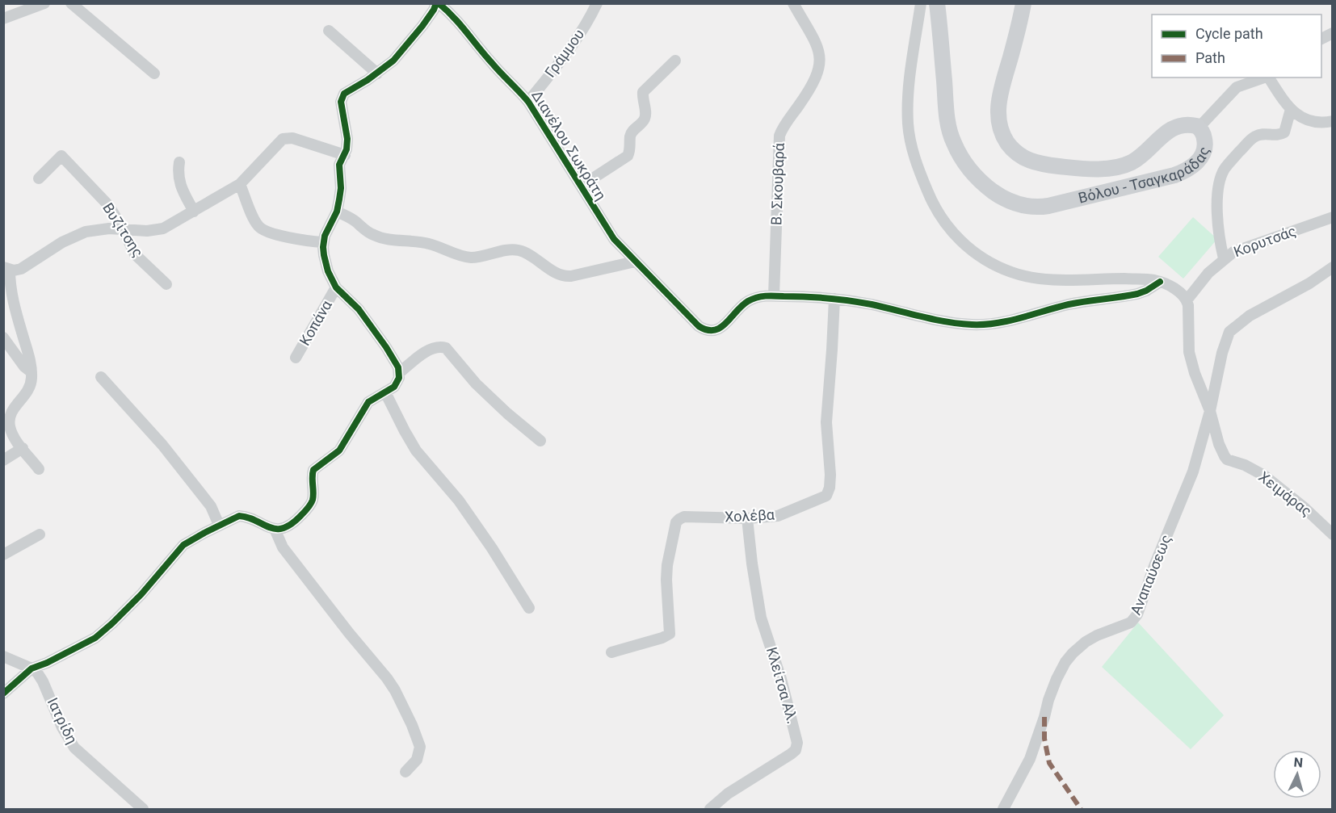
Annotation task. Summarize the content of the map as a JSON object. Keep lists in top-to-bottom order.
{
  "streets": {
    "main road": ["Βόλου - Τσαγκαράδας"],
    "street": [
      "Γράμμου",
      "Διανέλου Σωκράτη",
      "Β. Σκουβαρά",
      "Βυζίτσης",
      "Κορυτσάς",
      "Κοπάνα",
      "Χειμάρας",
      "Χολέβα",
      "Αναπαύσεως",
      "Κλείτσα Αλ.",
      "Ιατρίδη"
    ]
  },
  "crossings": [
    ["Γράμμου", "Διανέλου Σωκράτη"],
    ["Διανέλου Σωκράτη", "Β. Σκουβαρά"],
    ["Κορυτσάς", "Χειμάρας"],
    ["Χειμάρας", "Αναπαύσεως"],
    ["Χολέβα", "Κλείτσα Αλ."]
  ],
  "legend": ["Cycle path", "Path"],
  "north": "top"
}
